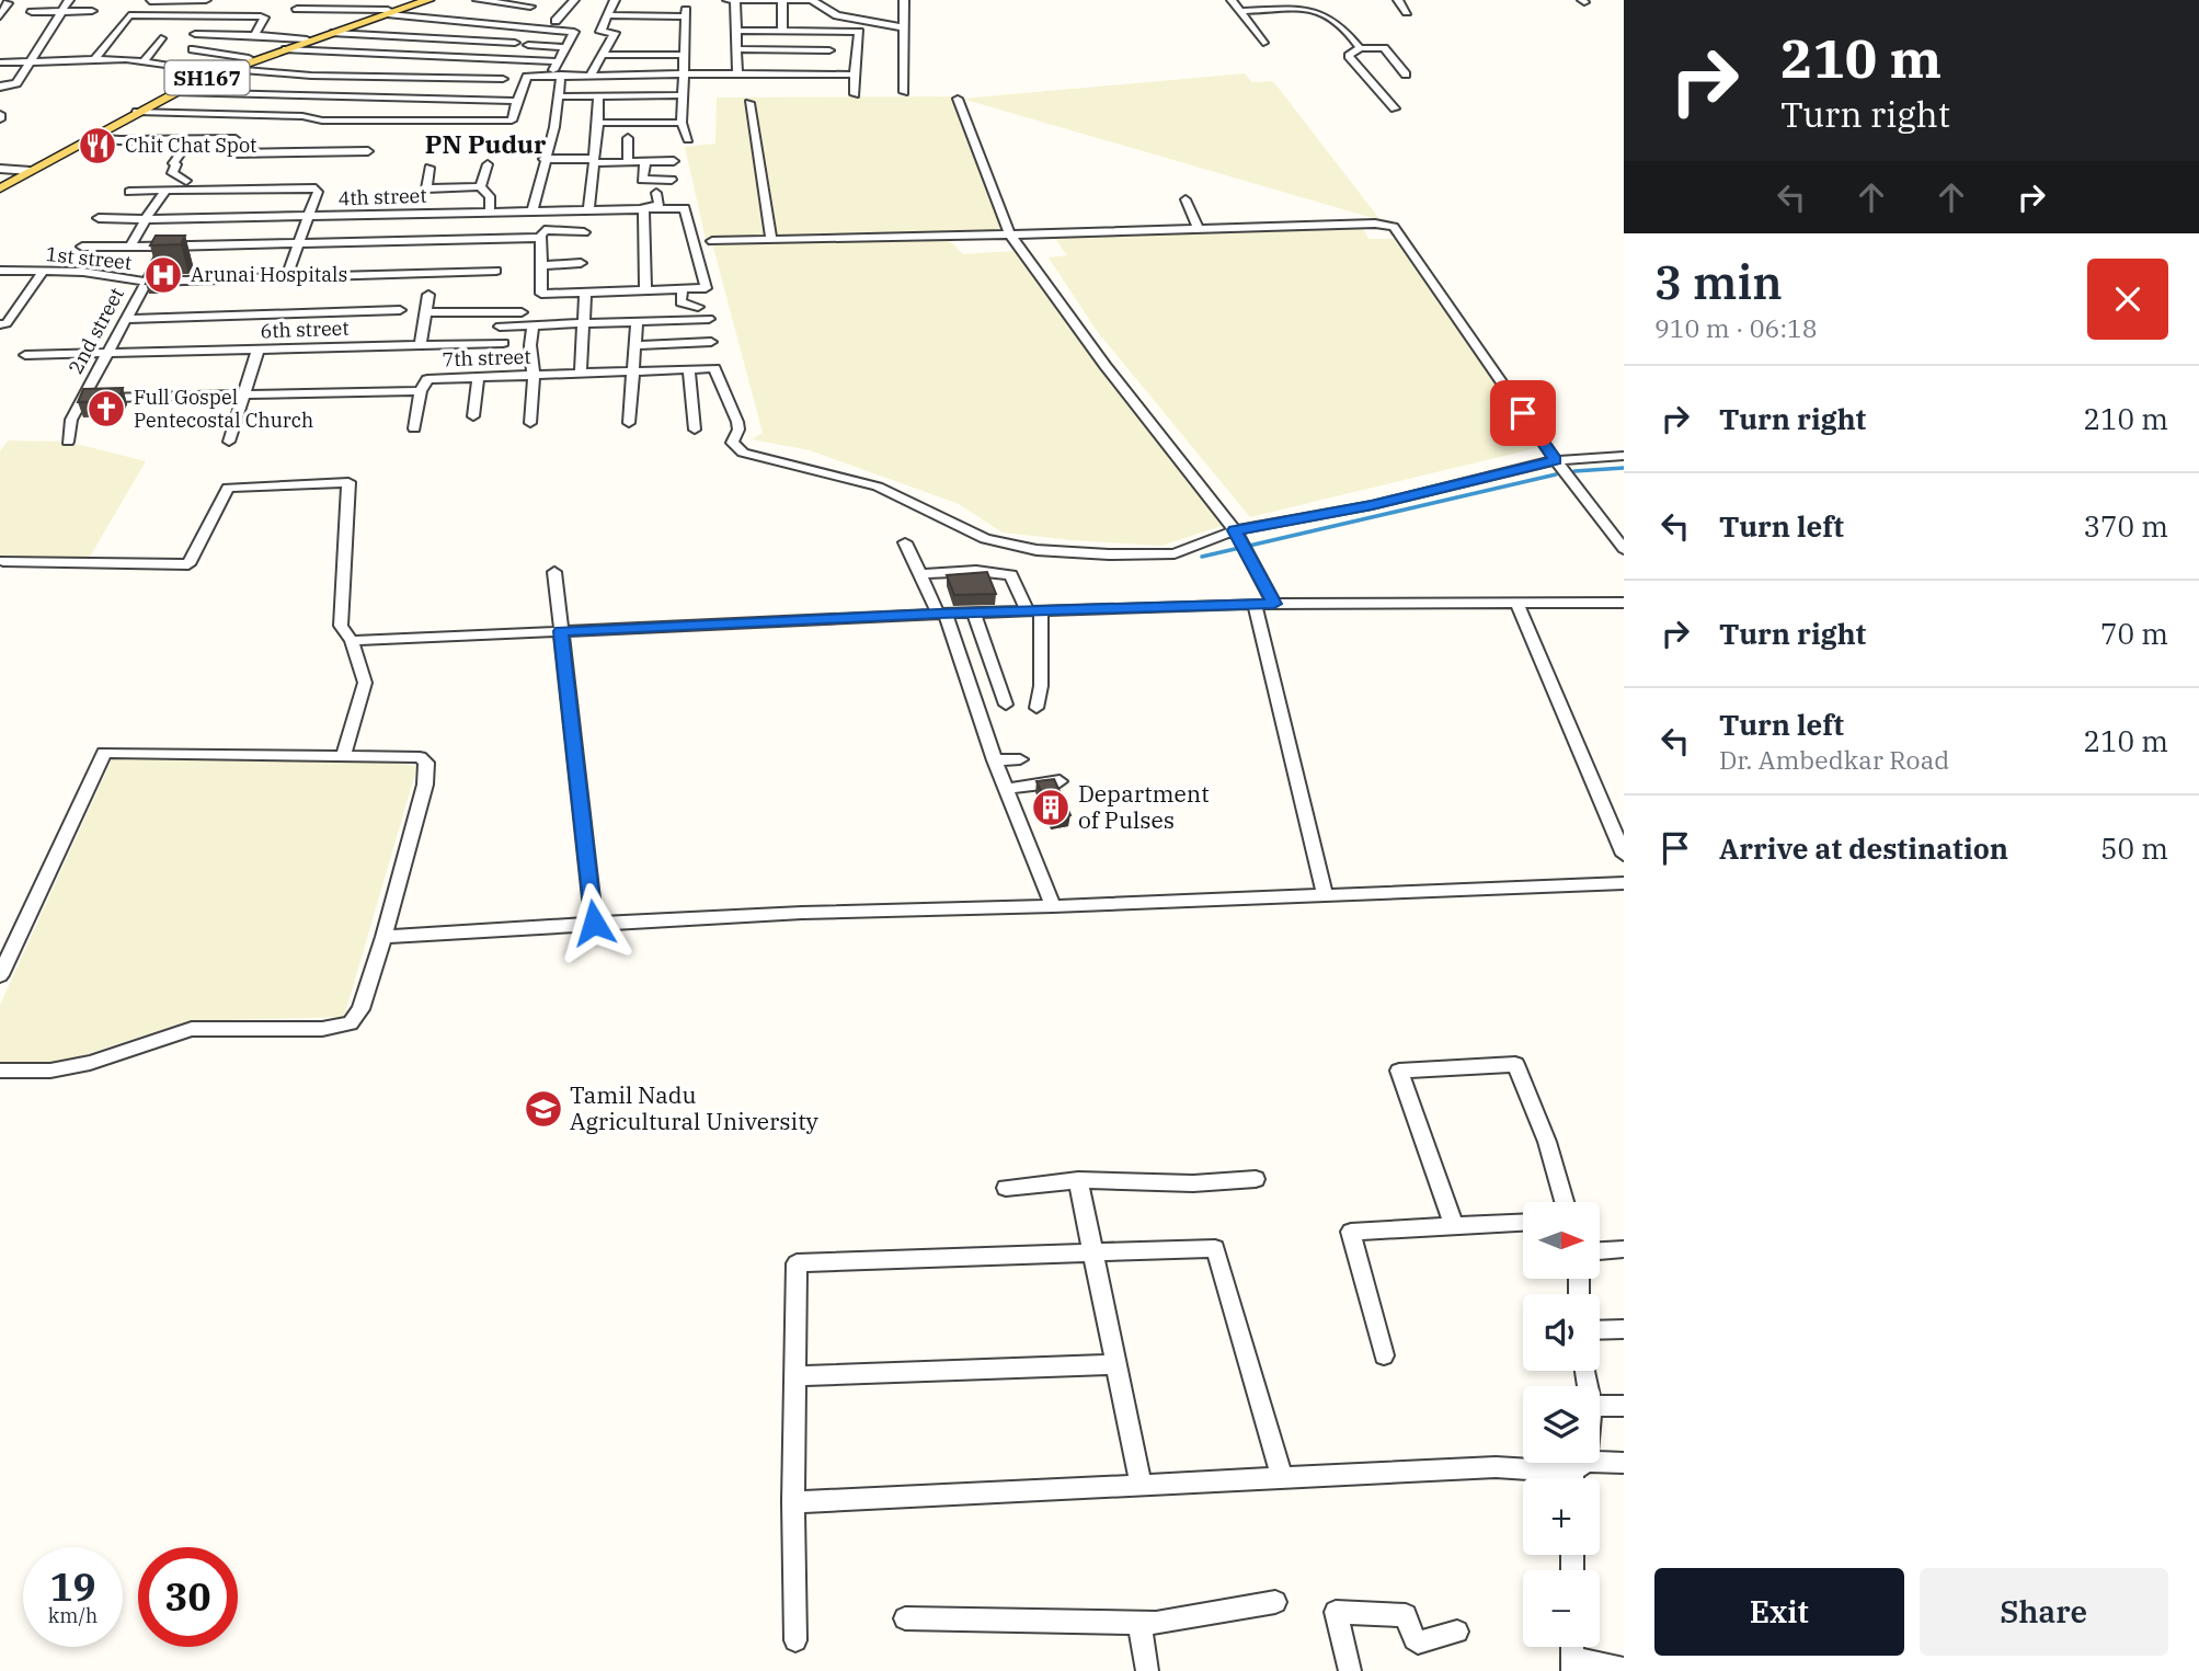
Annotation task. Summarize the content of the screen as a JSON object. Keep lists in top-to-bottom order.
{
  "streets": {
    "main road": ["SH167"],
    "street": [
      "4th street",
      "1st street",
      "6th street",
      "2nd street",
      "7th street"
    ]
  },
  "crossings": [
    ["1st street", "2nd street"],
    ["6th street", "2nd street"],
    ["2nd street", "7th street"]
  ],
  "districts": ["PN Pudur"],
  "places": {
    "restaurant": ["Chit Chat Spot"],
    "hospital": ["Arunai Hospitals"],
    "church": ["Full Gospel Pentecostal Church"],
    "building": ["Department of Pulses"],
    "school or university": ["Tamil Nadu Agricultural University"]
  },
  "north": "right",
  "page": {
    "turn": ["210 m", "Turn right"],
    "heading": ["3 min", "910 m · 06:18"],
    "list": [
      {
        "name": "Turn right",
        "value": "210 m"
      },
      {
        "name": "Turn left",
        "value": "370 m"
      },
      {
        "name": "Turn right",
        "value": "70 m"
      },
      {
        "name": "Turn left",
        "note": "Dr. Ambedkar Road",
        "value": "210 m"
      },
      {
        "name": "Arrive at destination",
        "value": "50 m"
      }
    ],
    "map_buttons": ["+", "−"],
    "speed": "19 km/h",
    "limit": "30",
    "buttons": ["Exit", "Share"]
  }
}
